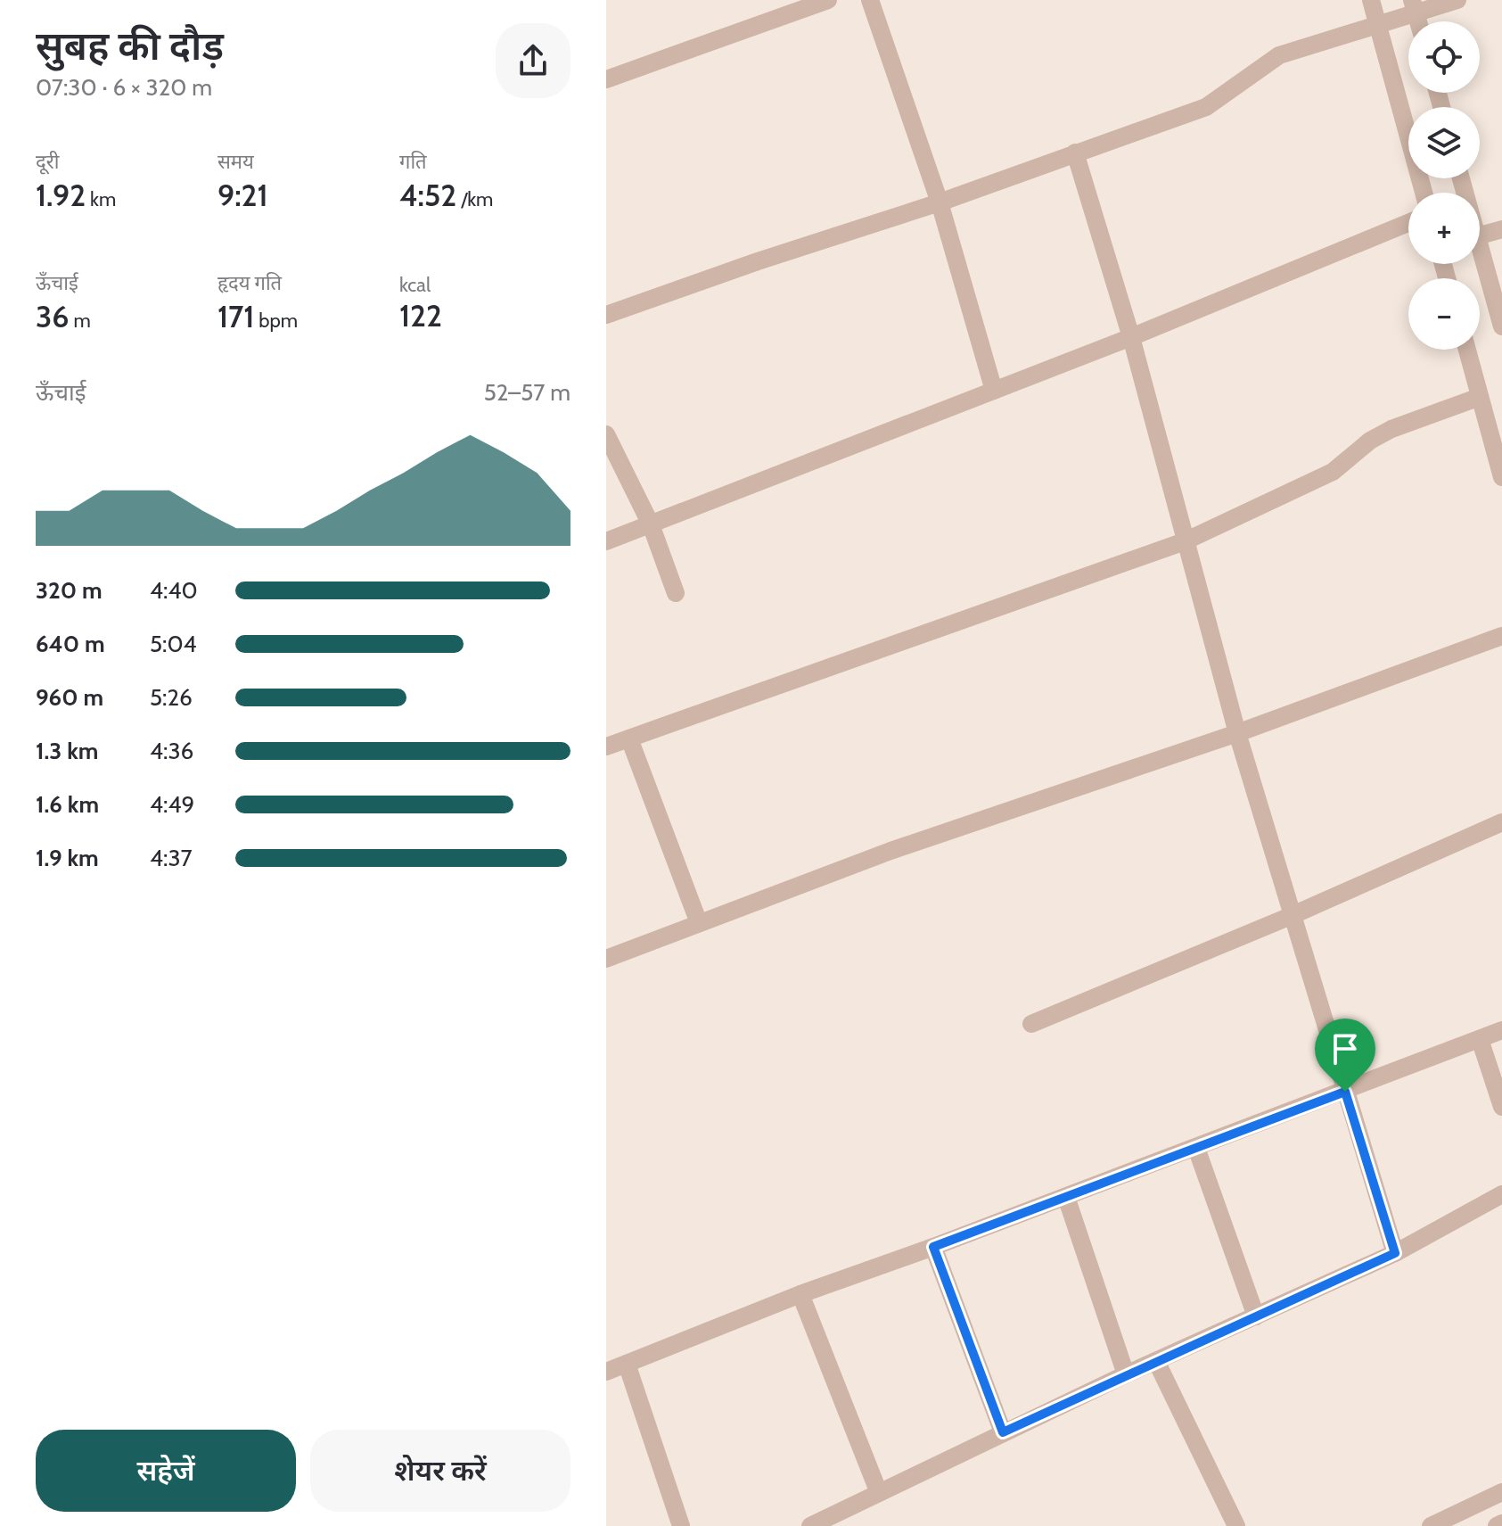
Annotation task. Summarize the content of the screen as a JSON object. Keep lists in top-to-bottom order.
{
  "page": {
    "heading": ["सुबह की दौड़", "07:30 · 6 × 320 m"],
    "map_buttons": ["+", "−"],
    "stats": [
      ["दूरी", "1.92 km"],
      ["समय", "9:21"],
      ["गति", "4:52 /km"],
      ["ऊँचाई", "36 m"],
      ["हृदय गति", "171 bpm"],
      ["kcal", "122"]
    ],
    "chart": ["ऊँचाई", "52–57 m"],
    "list": [
      {
        "name": "320 m",
        "note": "4:40"
      },
      {
        "name": "640 m",
        "note": "5:04"
      },
      {
        "name": "960 m",
        "note": "5:26"
      },
      {
        "name": "1.3 km",
        "note": "4:36"
      },
      {
        "name": "1.6 km",
        "note": "4:49"
      },
      {
        "name": "1.9 km",
        "note": "4:37"
      }
    ],
    "buttons": ["सहेजें", "शेयर करें"]
  }
}
